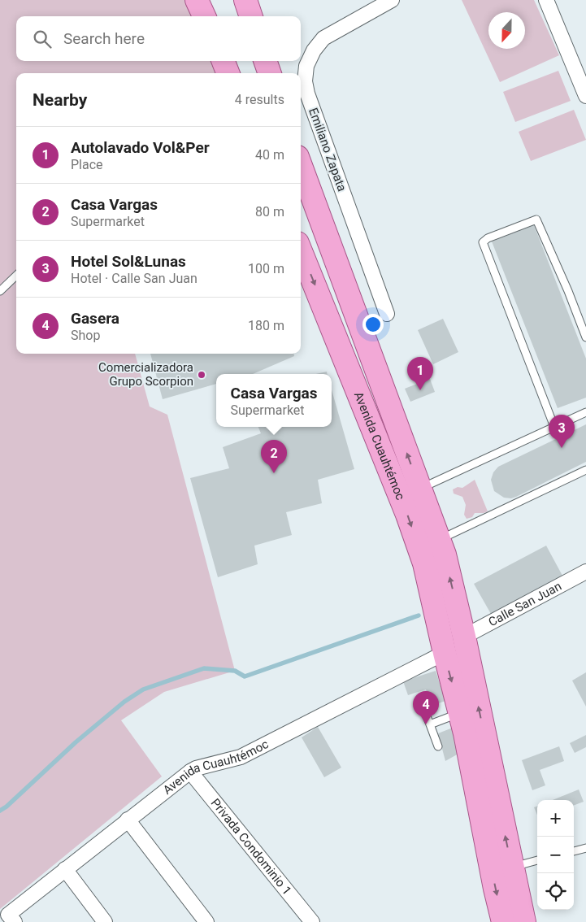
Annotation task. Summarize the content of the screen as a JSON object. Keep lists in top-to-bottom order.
{
  "streets": {
    "main road": ["Avenida Cuauhtémoc"],
    "street": ["Emiliano Zapata", "Calle San Juan", "Privada Condominio 1"]
  },
  "crossings": [
    ["Avenida Cuauhtémoc", "Privada Condominio 1"]
  ],
  "places": ["Comercializadora Grupo Scorpion"],
  "north": "bottom",
  "page": {
    "search": "Search here",
    "heading": ["Nearby", "4 results"],
    "list": [
      {
        "mark": "1",
        "name": "Autolavado Vol&Per",
        "note": "Place",
        "value": "40 m"
      },
      {
        "mark": "2",
        "name": "Casa Vargas",
        "note": "Supermarket",
        "value": "80 m"
      },
      {
        "mark": "3",
        "name": "Hotel Sol&Lunas",
        "note": "Hotel · Calle San Juan",
        "value": "100 m"
      },
      {
        "mark": "4",
        "name": "Gasera",
        "note": "Shop",
        "value": "180 m"
      }
    ],
    "pins": [
      "1",
      "3",
      "2",
      "4"
    ],
    "popup": ["Casa Vargas", "Supermarket"],
    "map_buttons": ["+", "−"]
  }
}
